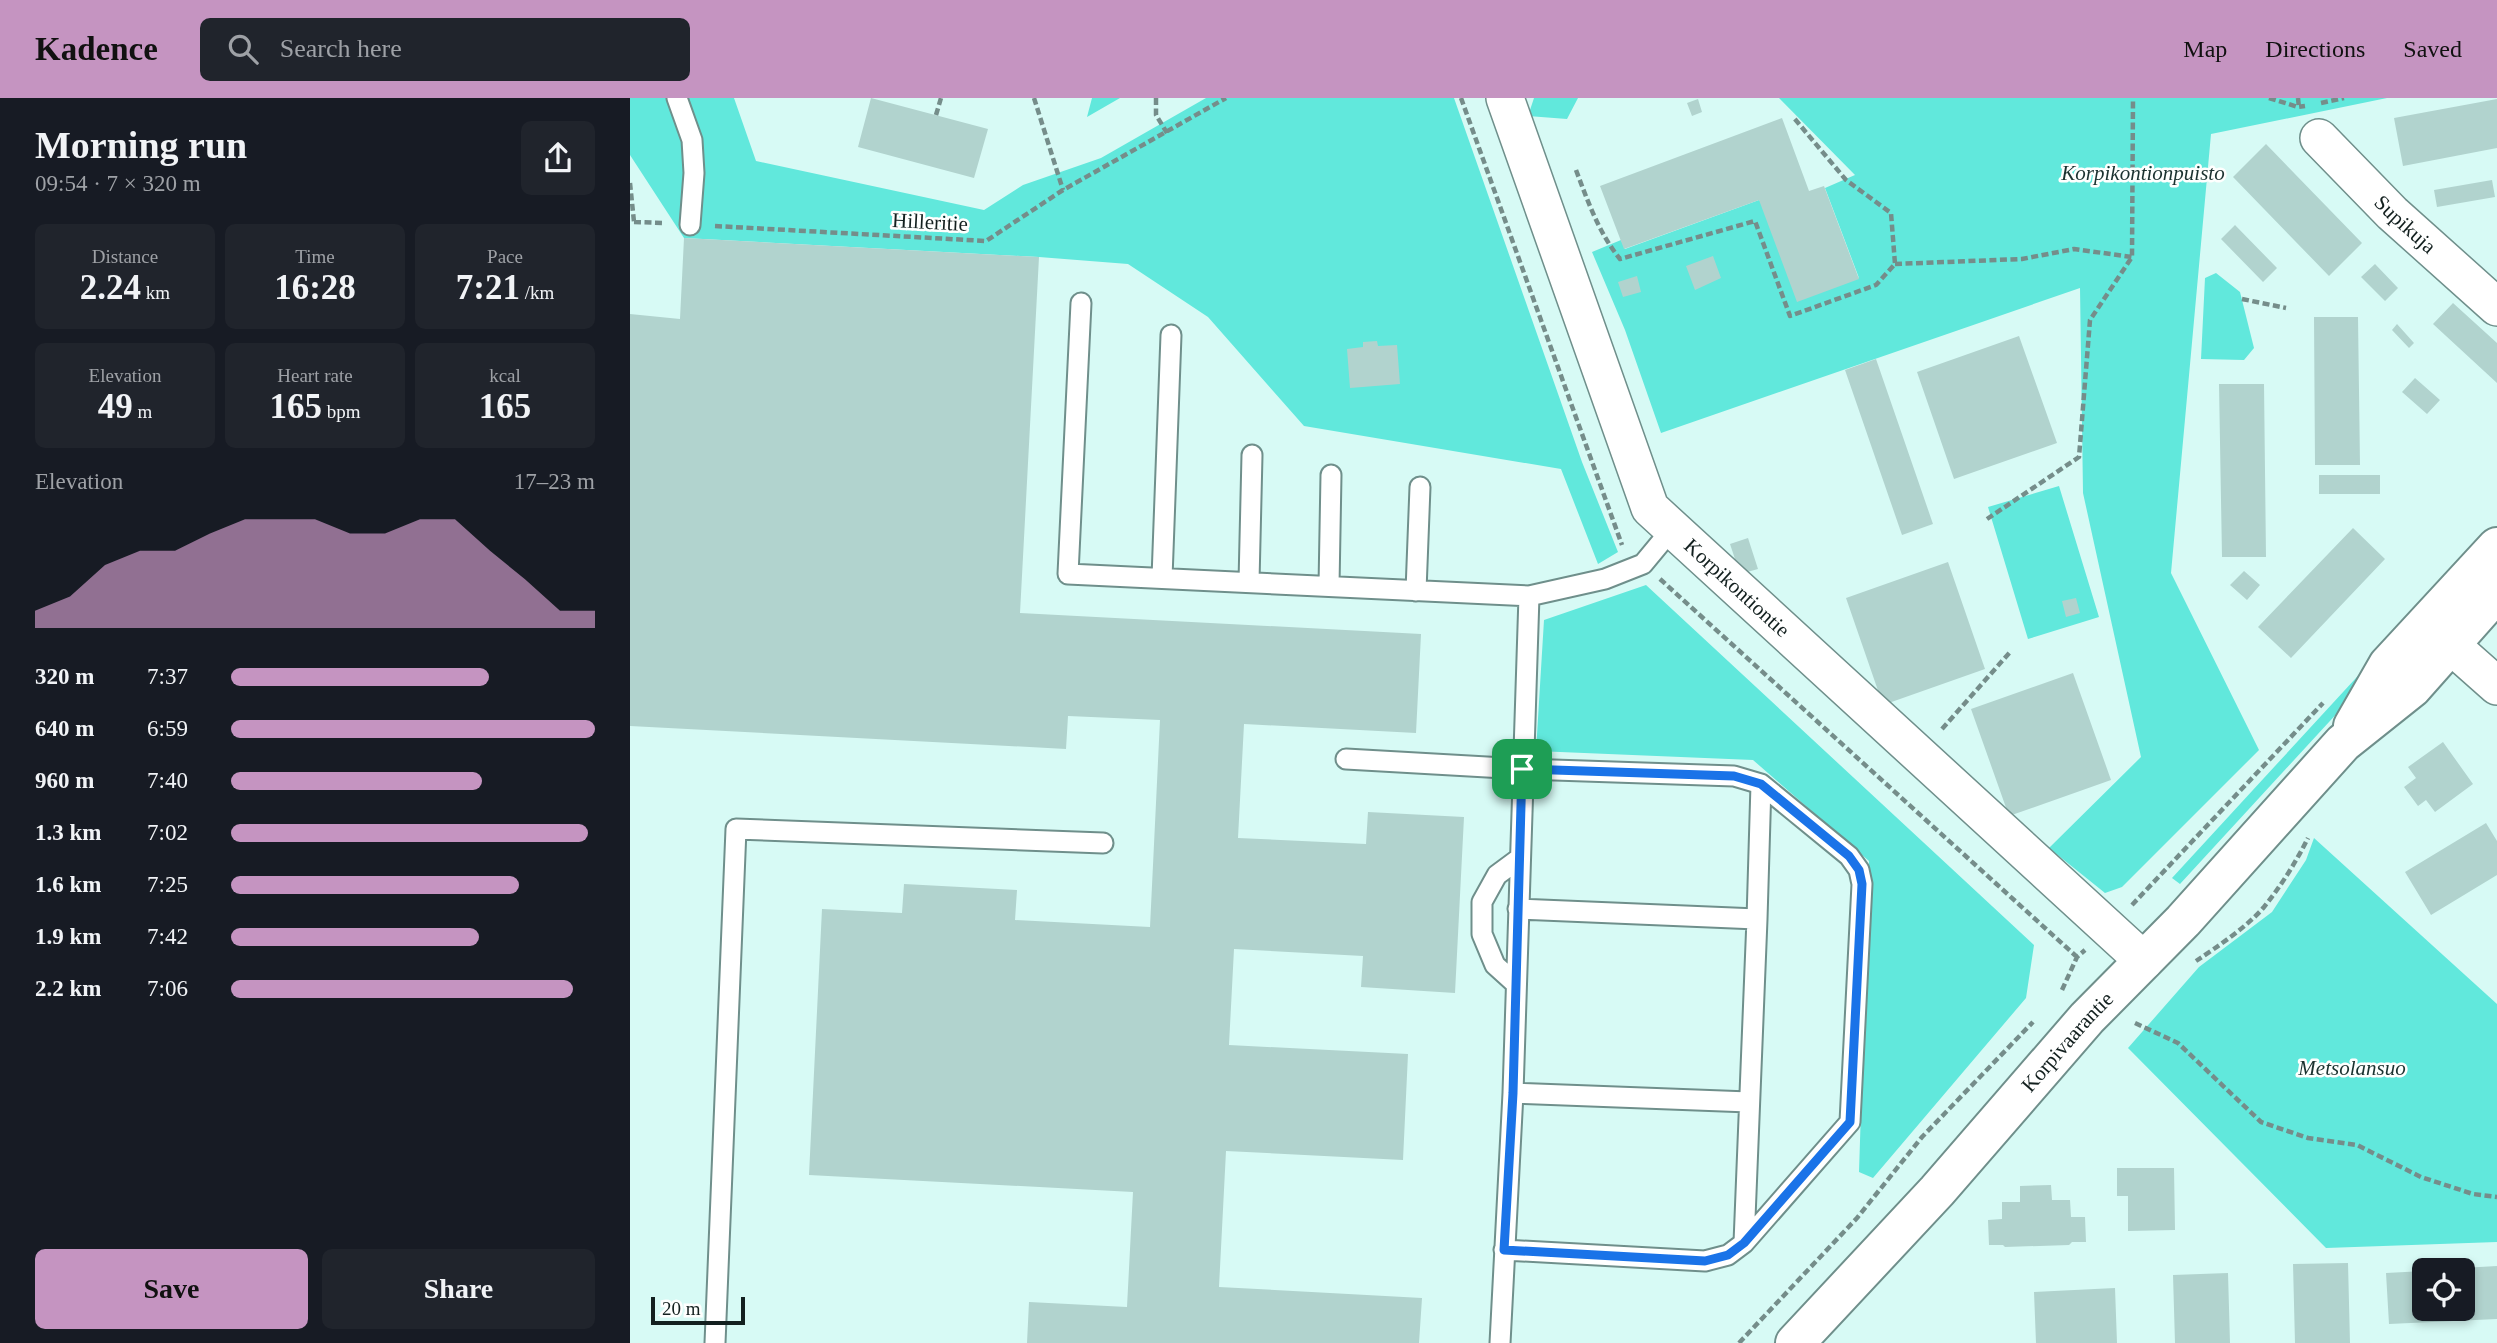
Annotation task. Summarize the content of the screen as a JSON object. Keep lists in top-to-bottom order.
{
  "streets": {
    "street": ["Supikuja", "Korpikontiontie", "Korpivaarantie"],
    "path": ["Hilleritie"]
  },
  "crossings": [
    ["Korpikontiontie", "Korpivaarantie"]
  ],
  "parks": ["Korpikontionpuisto", "Metsolansuo"],
  "scale_bar": "20 m",
  "page": {
    "header": "Kadence",
    "search": "Search here",
    "nav": ["Map", "Directions", "Saved"],
    "heading": ["Morning run", "09:54 · 7 × 320 m"],
    "stats": [
      ["Distance", "2.24 km"],
      ["Time", "16:28"],
      ["Pace", "7:21 /km"],
      ["Elevation", "49 m"],
      ["Heart rate", "165 bpm"],
      ["kcal", "165"]
    ],
    "chart": ["Elevation", "17–23 m"],
    "list": [
      {
        "name": "320 m",
        "note": "7:37"
      },
      {
        "name": "640 m",
        "note": "6:59"
      },
      {
        "name": "960 m",
        "note": "7:40"
      },
      {
        "name": "1.3 km",
        "note": "7:02"
      },
      {
        "name": "1.6 km",
        "note": "7:25"
      },
      {
        "name": "1.9 km",
        "note": "7:42"
      },
      {
        "name": "2.2 km",
        "note": "7:06"
      }
    ],
    "buttons": ["Save", "Share"],
    "scale": "20 m"
  }
}
